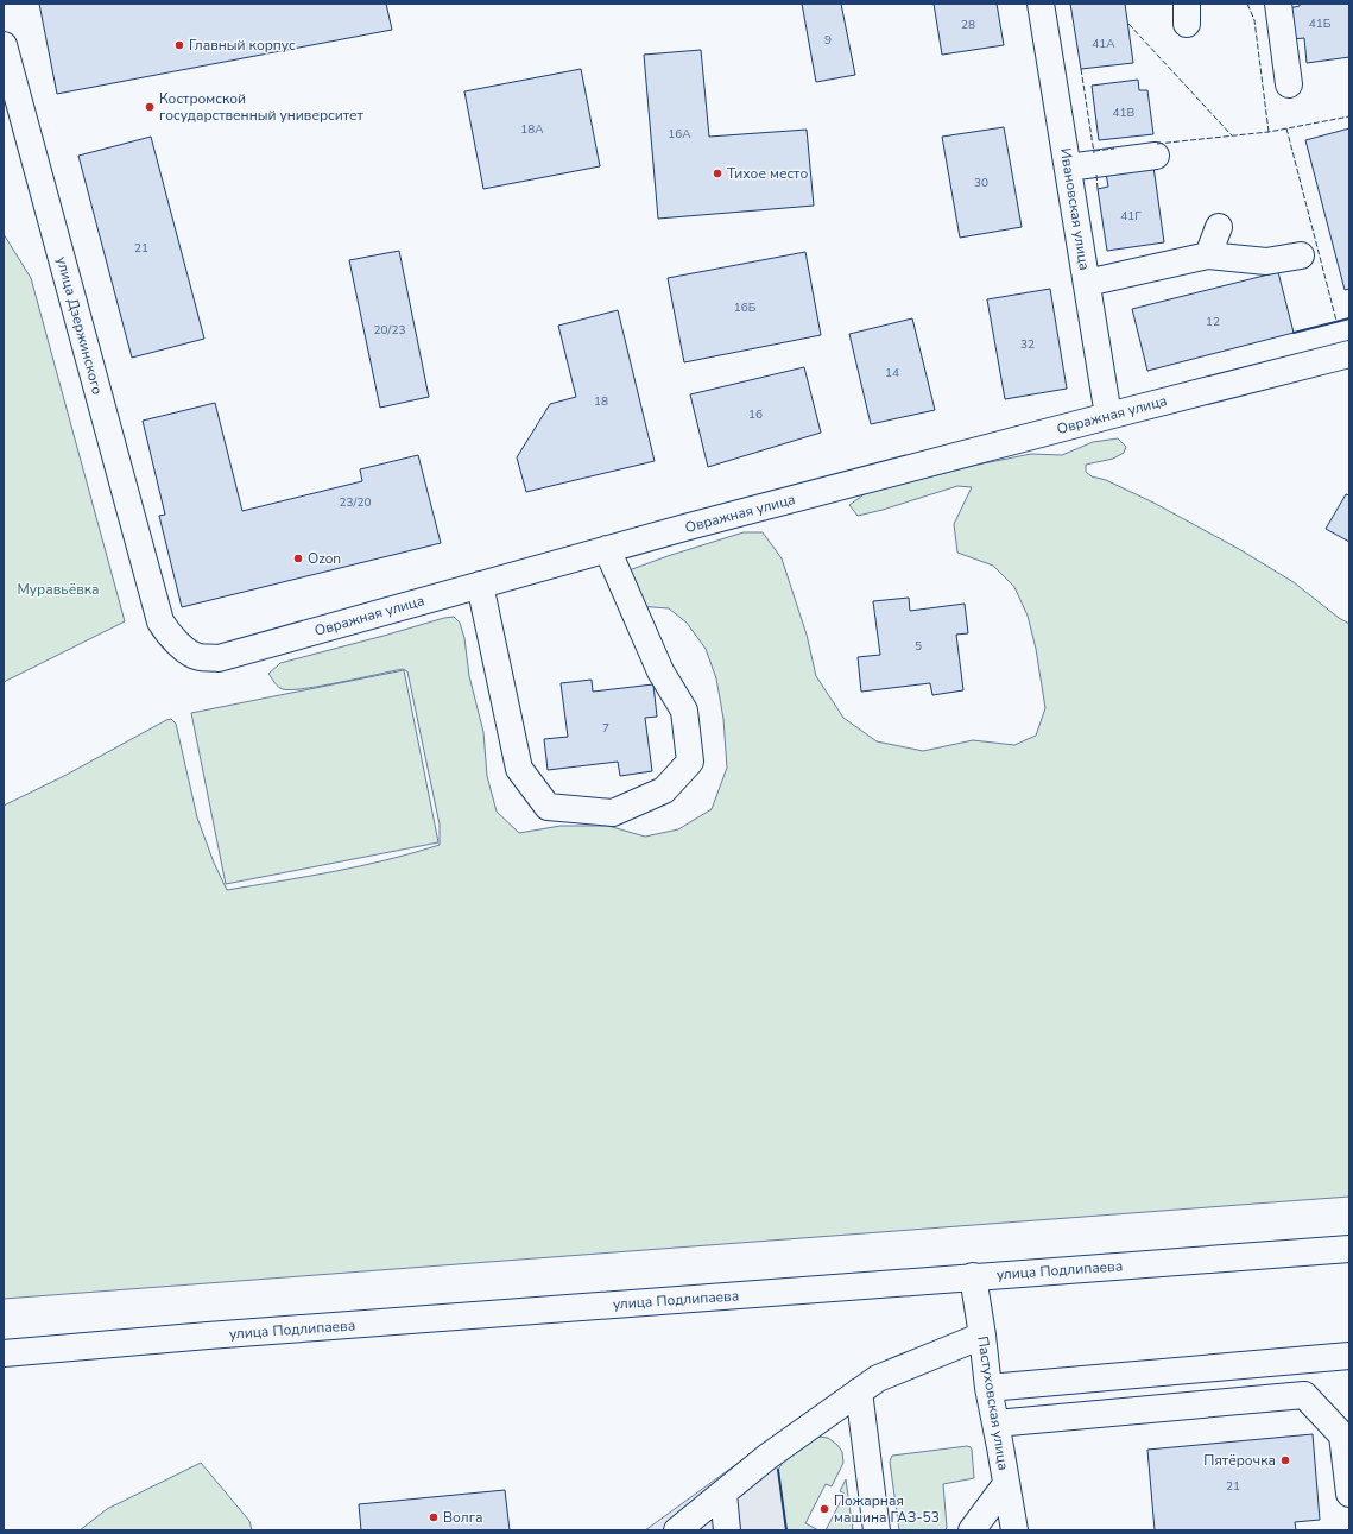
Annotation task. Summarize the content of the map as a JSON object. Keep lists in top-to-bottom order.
{
  "streets": {
    "street": [
      "Ивановская улица",
      "улица Дзержинского",
      "Овражная улица",
      "улица Подлипаева",
      "Пастуховская улица"
    ]
  },
  "crossings": [
    ["Ивановская улица", "Овражная улица"],
    ["улица Дзержинского", "Овражная улица"],
    ["улица Подлипаева", "Пастуховская улица"]
  ],
  "parks": ["Муравьёвка"],
  "places": [
    "Главный корпус",
    "Костромской государственный университет",
    "Тихое место",
    "Ozon",
    "Пятёрочка",
    "Пожарная машина ГАЗ-53",
    "Волга"
  ],
  "house_numbers": [
    "41Б",
    "28",
    "9",
    "41А",
    "41В",
    "18А",
    "16А",
    "30",
    "41Г",
    "21",
    "16Б",
    "12",
    "20/23",
    "32",
    "14",
    "18",
    "16",
    "23/20",
    "5",
    "7",
    "21"
  ]
}
